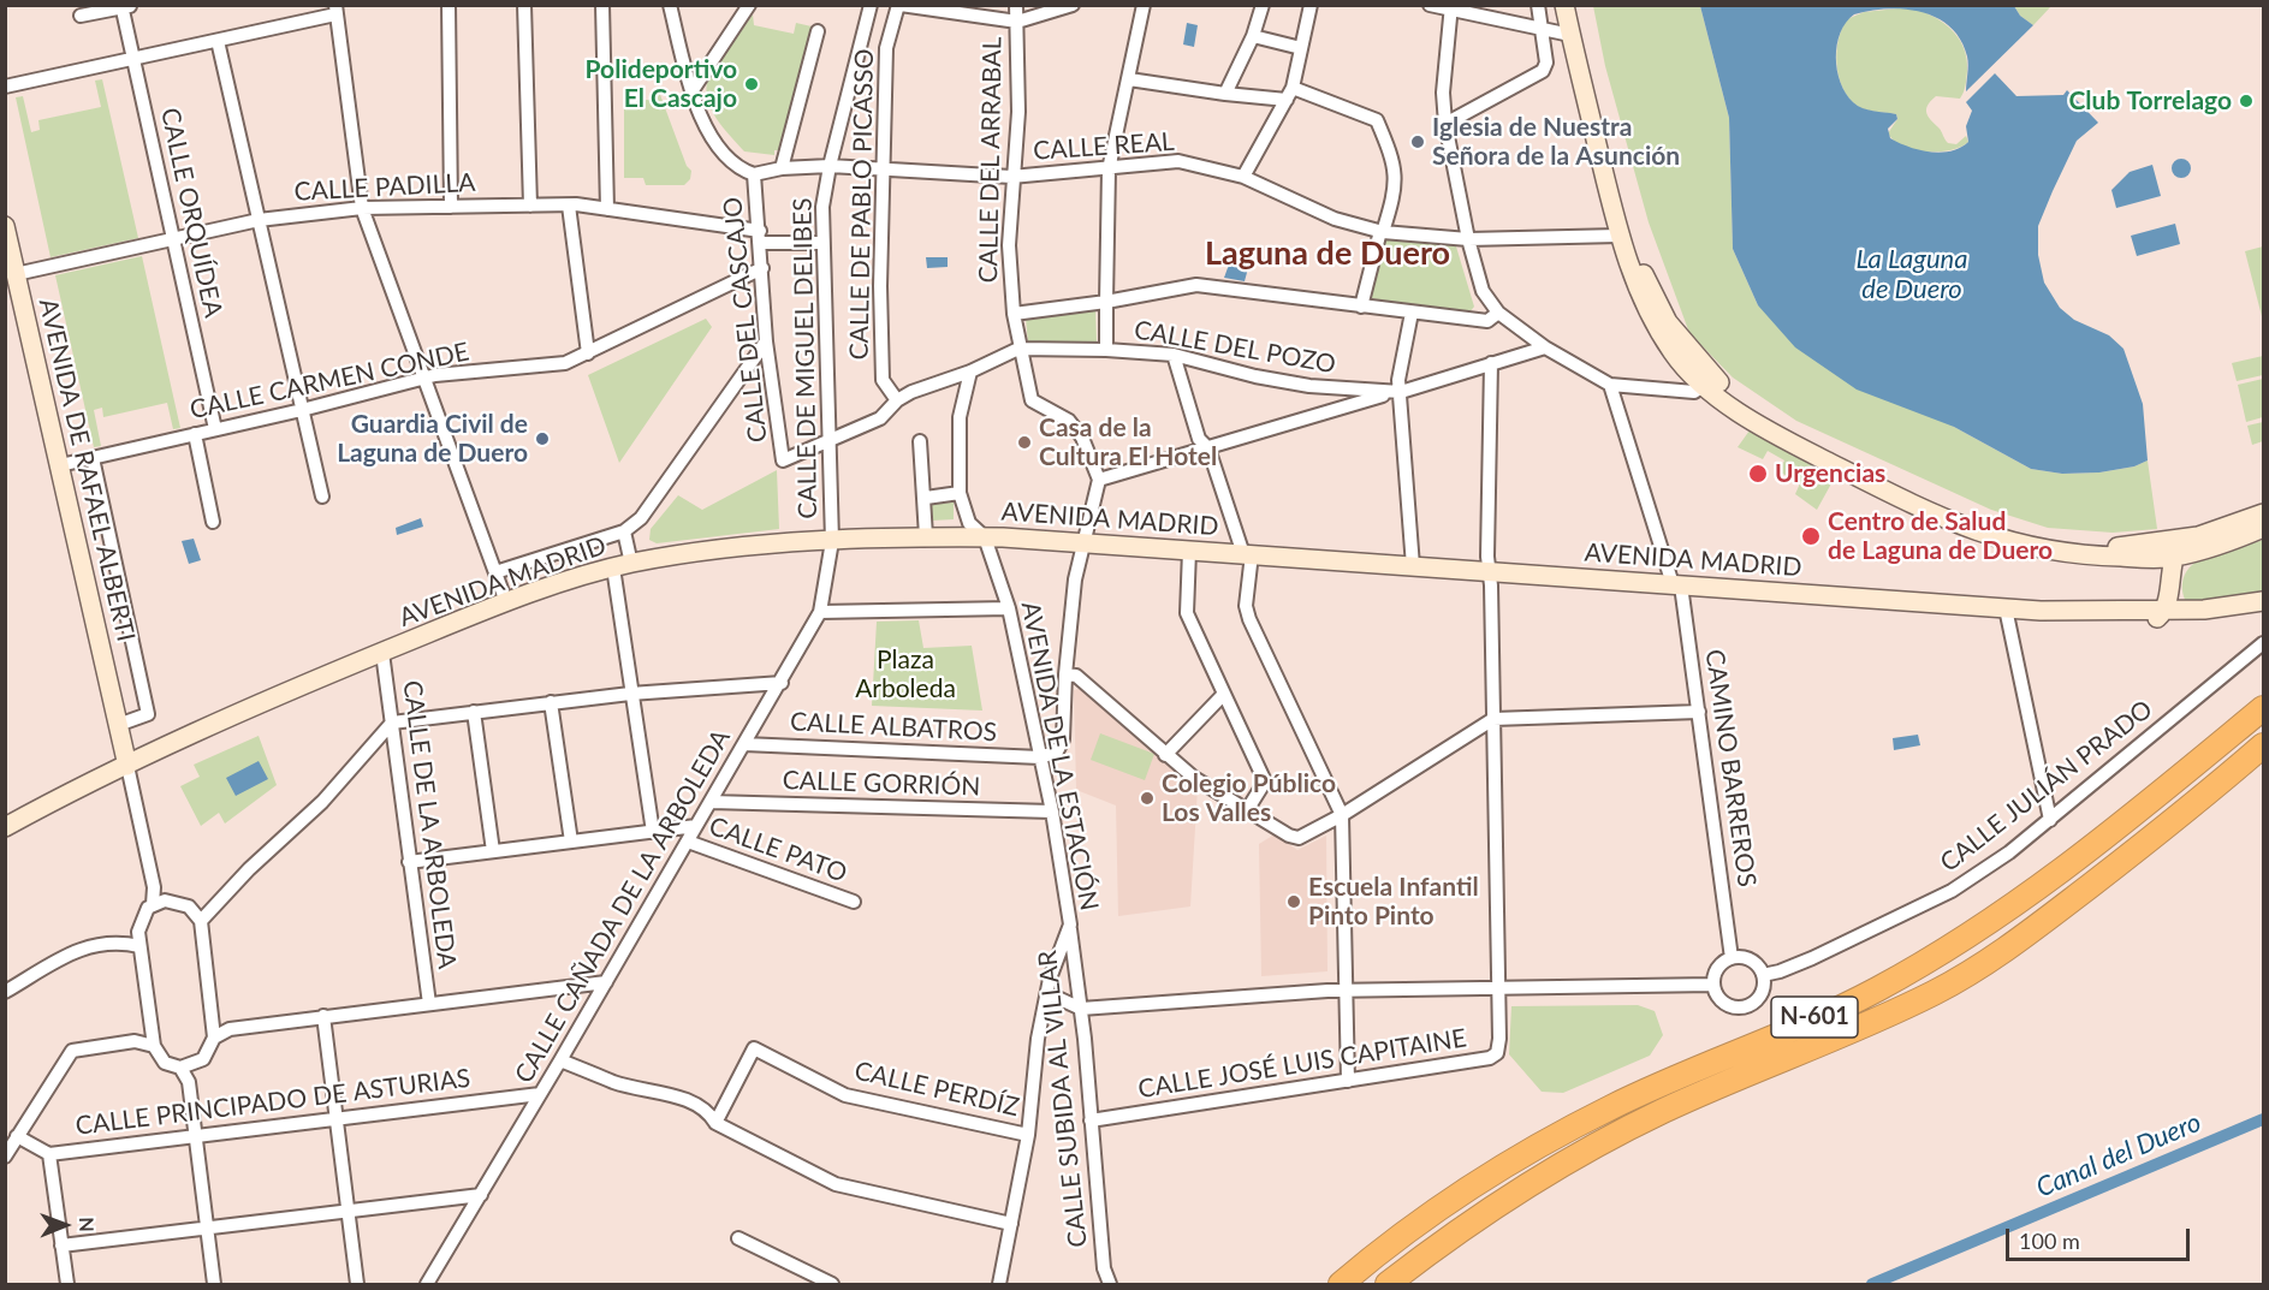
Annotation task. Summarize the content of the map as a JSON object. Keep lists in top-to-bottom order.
{
  "streets": {
    "highway": ["N-601"],
    "main road": ["AVENIDA DE RAFAEL ALBERTI", "AVENIDA MADRID"],
    "street": [
      "CALLE REAL",
      "CALLE DEL ARRABAL",
      "CALLE PADILLA",
      "CALLE DE PABLO PICASSO",
      "CALLE ORQUÍDEA",
      "CALLE DEL CASCAJO",
      "CALLE DEL POZO",
      "CALLE DE MIGUEL DELIBES",
      "CALLE CARMEN CONDE",
      "CALLE ALBATROS",
      "AVENIDA DE LA ESTACIÓN",
      "CAMINO BARREROS",
      "CALLE GORRIÓN",
      "CALLE JULIÁN PRADO",
      "CALLE DE LA ARBOLEDA",
      "CALLE PATO",
      "CALLE CAÑADA DE LA ARBOLEDA",
      "CALLE JOSÉ LUIS CAPITAINE",
      "CALLE PERDÍZ",
      "CALLE SUBIDA AL VILLAR",
      "CALLE PRINCIPADO DE ASTURIAS"
    ]
  },
  "crossings": [
    ["CALLE REAL", "CALLE DEL ARRABAL"],
    ["CALLE REAL", "CALLE DE PABLO PICASSO"],
    ["CALLE REAL", "CALLE DEL CASCAJO"],
    ["CALLE REAL", "CALLE DE MIGUEL DELIBES"],
    ["CALLE DEL ARRABAL", "CALLE DEL POZO"],
    ["CALLE PADILLA", "CALLE ORQUÍDEA"],
    ["CALLE PADILLA", "CALLE DEL CASCAJO"],
    ["CALLE PADILLA", "CALLE DE MIGUEL DELIBES"],
    ["CALLE PADILLA", "AVENIDA DE RAFAEL ALBERTI"],
    ["CALLE ORQUÍDEA", "CALLE CARMEN CONDE"],
    ["CALLE DEL CASCAJO", "CALLE DE MIGUEL DELIBES"],
    ["CALLE DEL CASCAJO", "CALLE CARMEN CONDE"],
    ["CALLE DE MIGUEL DELIBES", "AVENIDA MADRID"],
    ["CALLE DE MIGUEL DELIBES", "CALLE CAÑADA DE LA ARBOLEDA"],
    ["CALLE CARMEN CONDE", "AVENIDA DE RAFAEL ALBERTI"],
    ["AVENIDA DE RAFAEL ALBERTI", "AVENIDA MADRID"],
    ["AVENIDA MADRID", "AVENIDA DE LA ESTACIÓN"],
    ["AVENIDA MADRID", "CAMINO BARREROS"],
    ["AVENIDA MADRID", "CALLE DE LA ARBOLEDA"],
    ["AVENIDA MADRID", "CALLE CAÑADA DE LA ARBOLEDA"],
    ["AVENIDA MADRID", "CALLE JOSÉ LUIS CAPITAINE"],
    ["CALLE ALBATROS", "AVENIDA DE LA ESTACIÓN"],
    ["CALLE ALBATROS", "CALLE CAÑADA DE LA ARBOLEDA"],
    ["AVENIDA DE LA ESTACIÓN", "CALLE GORRIÓN"],
    ["AVENIDA DE LA ESTACIÓN", "CALLE PERDÍZ"],
    ["AVENIDA DE LA ESTACIÓN", "CALLE SUBIDA AL VILLAR"],
    ["CAMINO BARREROS", "CALLE JULIÁN PRADO"],
    ["CALLE GORRIÓN", "CALLE CAÑADA DE LA ARBOLEDA"],
    ["CALLE PATO", "CALLE CAÑADA DE LA ARBOLEDA"],
    ["CALLE CAÑADA DE LA ARBOLEDA", "CALLE PRINCIPADO DE ASTURIAS"],
    ["CALLE JOSÉ LUIS CAPITAINE", "CALLE SUBIDA AL VILLAR"]
  ],
  "districts": ["Laguna de Duero"],
  "water": ["La Laguna de Duero", "Canal del Duero"],
  "parks": ["Plaza Arboleda"],
  "places": [
    "Polideportivo El Cascajo",
    "Club Torrelago",
    "Iglesia de Nuestra Señora de la Asunción",
    "Guardia Civil de Laguna de Duero",
    "Casa de la Cultura El Hotel",
    "Urgencias",
    "Centro de Salud de Laguna de Duero",
    "Colegio Público Los Valles",
    "Escuela Infantil Pinto Pinto"
  ],
  "scale_bar": "100 m",
  "north": "right"
}
